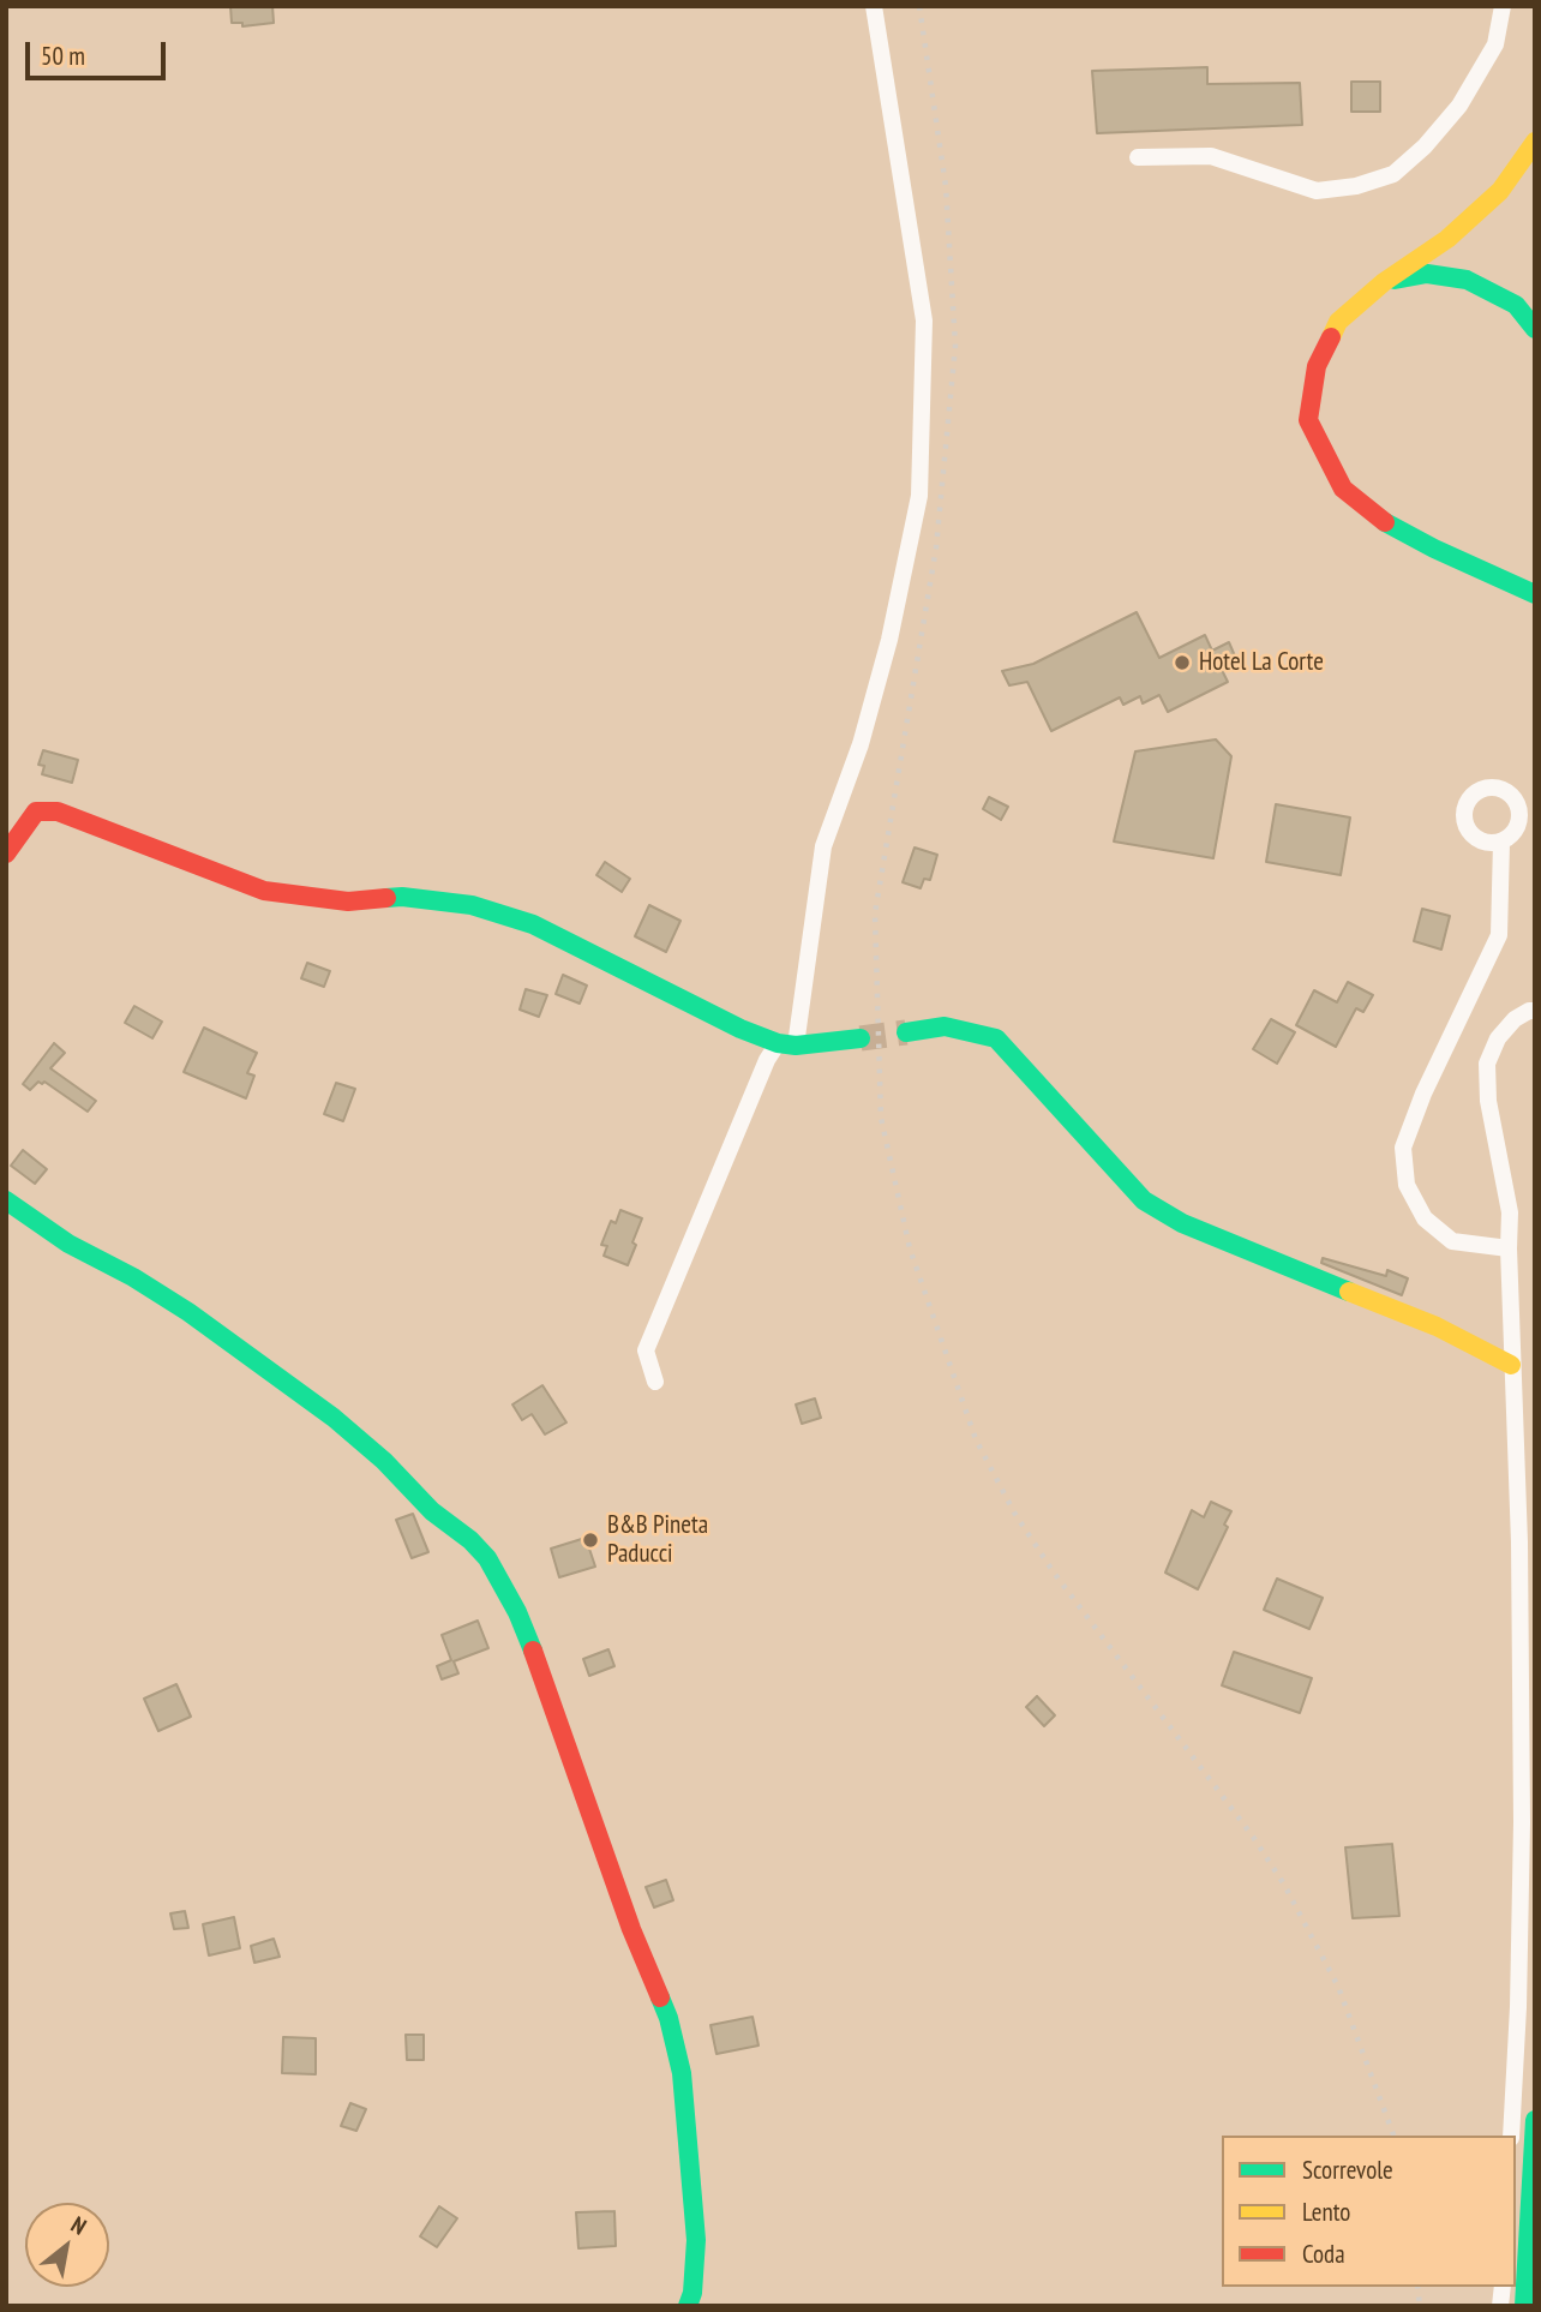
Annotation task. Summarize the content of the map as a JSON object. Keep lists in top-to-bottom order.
{
  "places": ["Hotel La Corte", "B&B Pineta Paducci"],
  "legend": ["Scorrevole", "Lento", "Coda"],
  "scale_bar": "50 m",
  "north": "top right"
}
